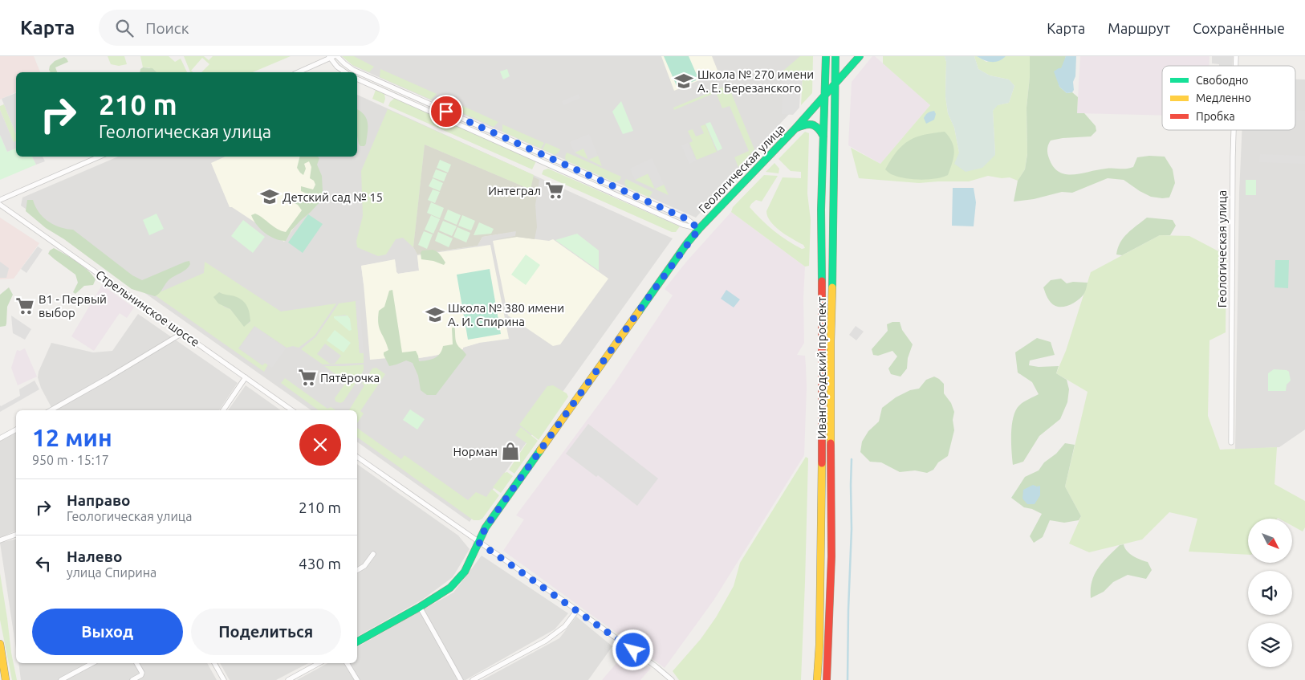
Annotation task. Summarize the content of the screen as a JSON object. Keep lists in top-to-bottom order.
{
  "streets": {
    "main road": ["Геологическая улица", "Ивангородский проспект"],
    "street": ["Стрельнинское шоссе"]
  },
  "crossings": [
    ["Геологическая улица", "Ивангородский проспект"]
  ],
  "places": {
    "school or university": ["Школа № 270 имени А. Е. Березанского", "Детский сад № 15", "Школа № 380 имени А. И. Спирина"],
    "supermarket": ["Интеграл", "В1 - Первый выбор", "Пятёрочка"],
    "shop": ["Норман"]
  },
  "legend": ["Свободно", "Медленно", "Пробка"],
  "north": "bottom right",
  "page": {
    "header": "Карта",
    "search": "Поиск",
    "nav": ["Карта", "Маршрут", "Сохранённые"],
    "turn": ["210 m", "Геологическая улица"],
    "heading": ["12 мин", "950 m · 15:17"],
    "list": [
      {
        "name": "Направо",
        "note": "Геологическая улица",
        "value": "210 m"
      },
      {
        "name": "Налево",
        "note": "улица Спирина",
        "value": "430 m"
      }
    ],
    "buttons": ["Выход", "Поделиться"]
  }
}
